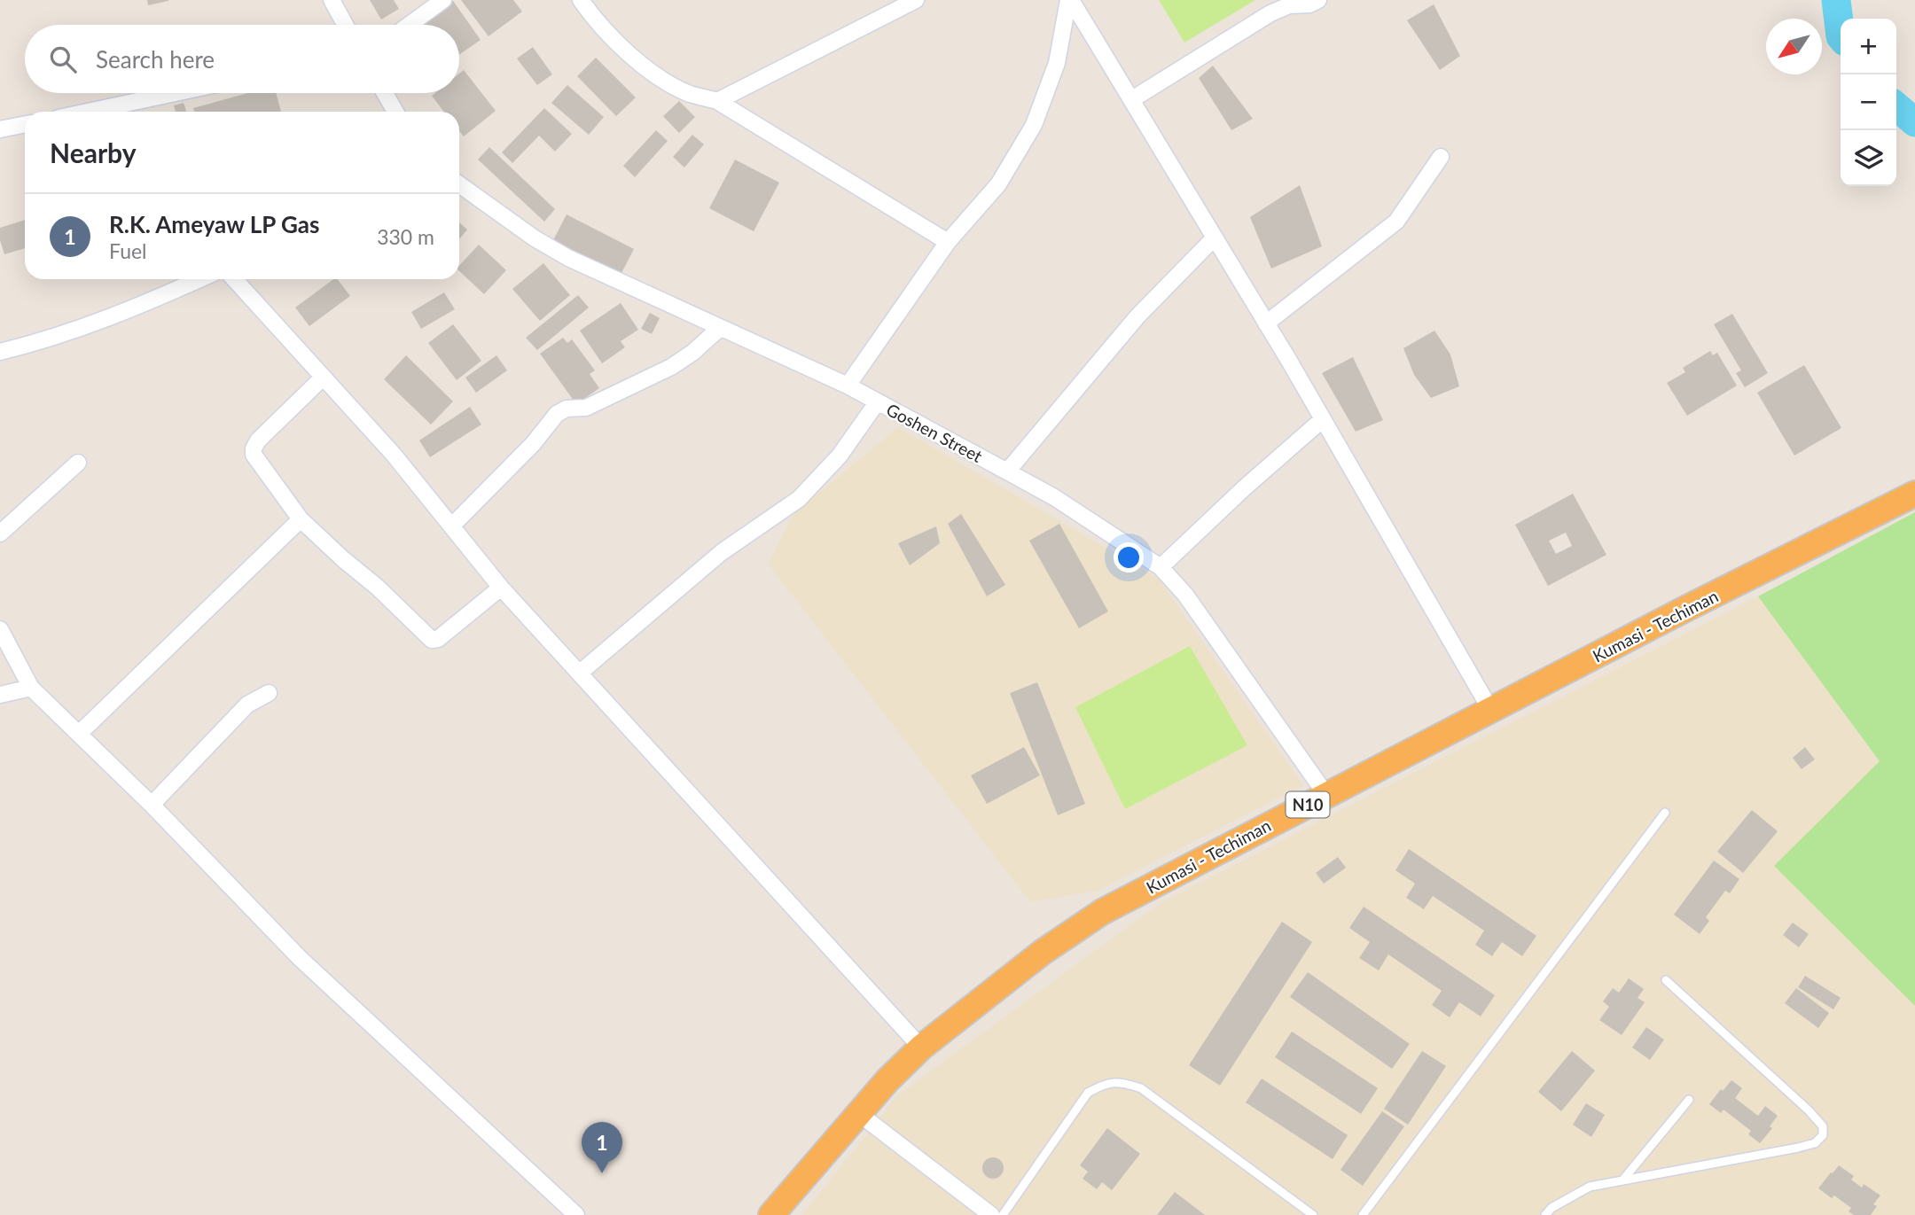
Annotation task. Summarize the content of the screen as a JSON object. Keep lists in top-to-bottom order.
{
  "streets": {
    "highway": ["Kumasi - Techiman", "N10"],
    "street": ["Goshen Street"]
  },
  "crossings": [
    ["Goshen Street", "Kumasi - Techiman"]
  ],
  "north": "bottom left",
  "page": {
    "map_buttons": ["+", "−"],
    "search": "Search here",
    "heading": "Nearby",
    "list": [
      {
        "mark": "1",
        "name": "R.K. Ameyaw LP Gas",
        "note": "Fuel",
        "value": "330 m"
      }
    ],
    "pins": "1"
  }
}
